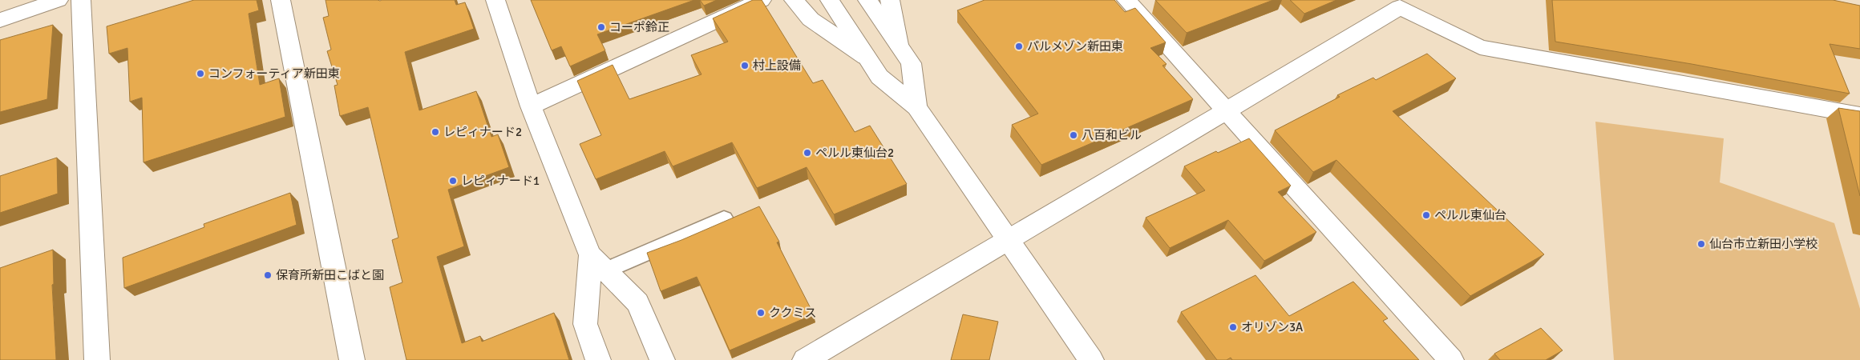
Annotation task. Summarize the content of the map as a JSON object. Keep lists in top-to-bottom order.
{
  "places": [
    "コーポ鈴正",
    "パルメゾン新田東",
    "村上設備",
    "コンフォーティア新田東",
    "レピィナード2",
    "八百和ビル",
    "ペルル東仙台2",
    "レピィナード1",
    "ペルル東仙台",
    "仙台市立新田小学校",
    "保育所新田こばと園",
    "ククミス",
    "オリゾン3A"
  ]
}
